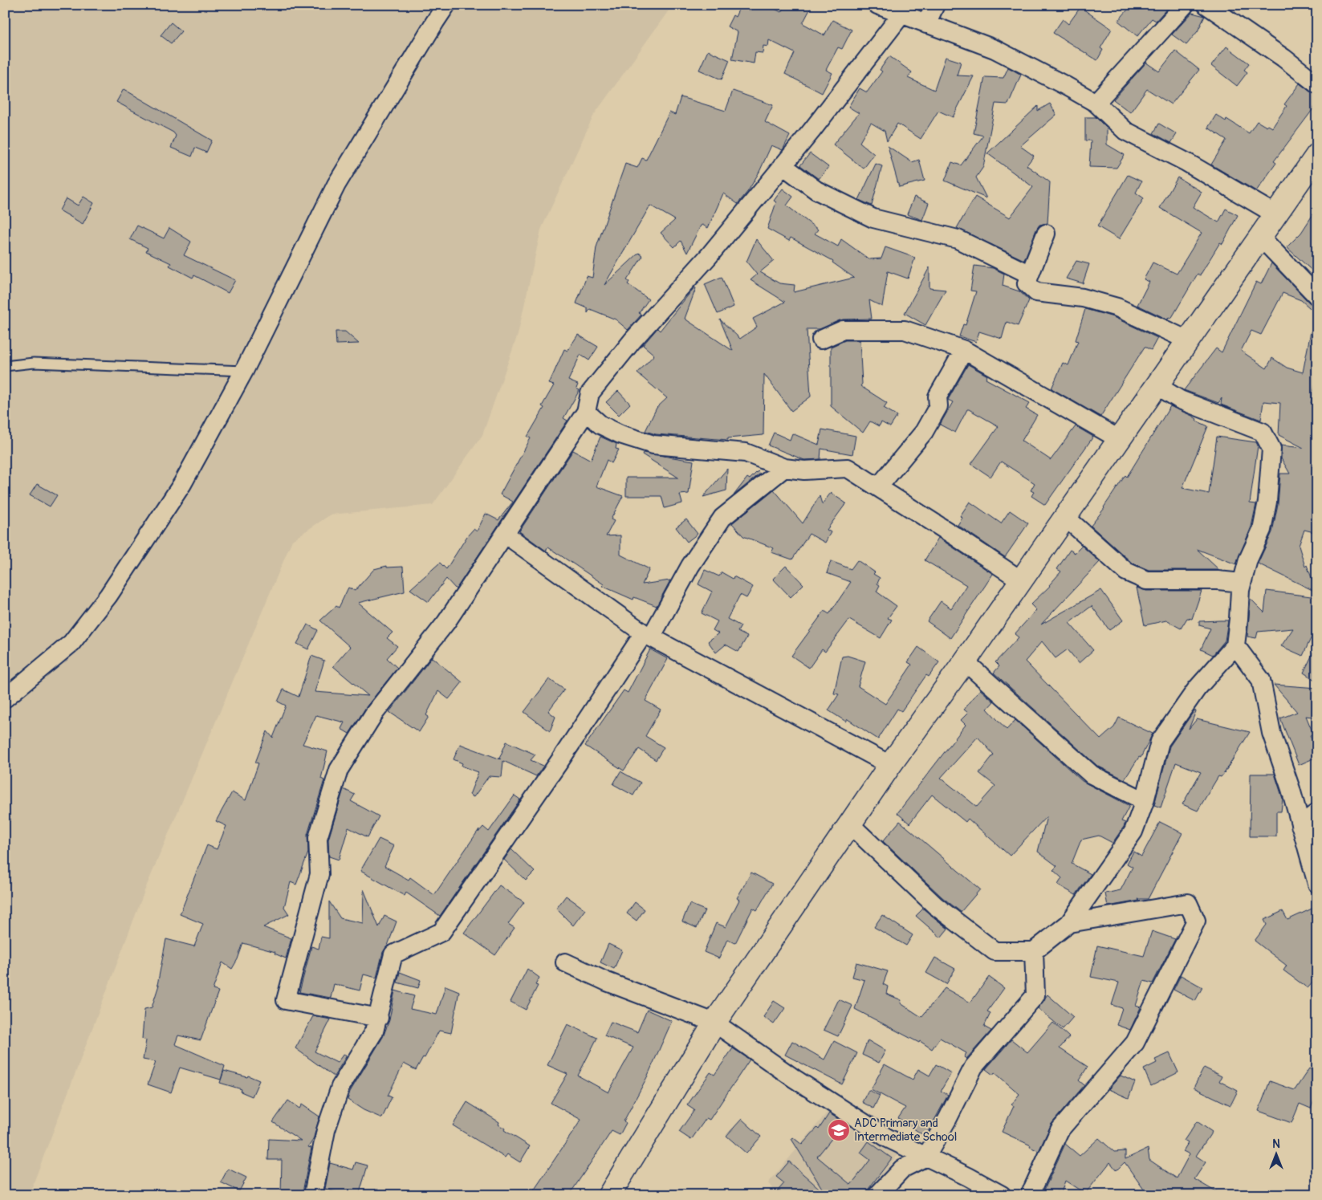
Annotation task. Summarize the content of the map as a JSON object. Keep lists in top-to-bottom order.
{
  "places": {
    "school or university": ["ADC Primary and Intermediate School"]
  },
  "north": "top"
}
